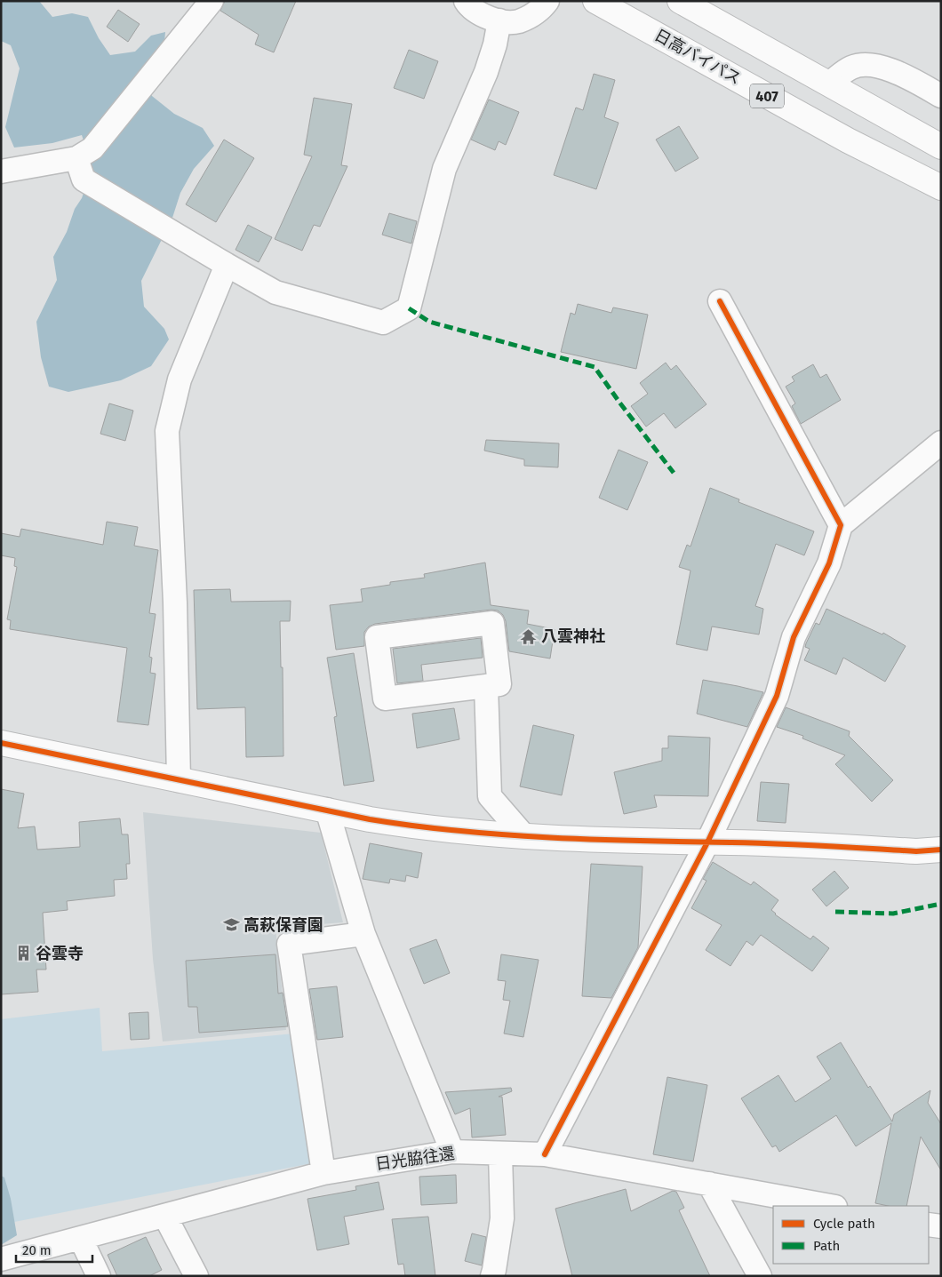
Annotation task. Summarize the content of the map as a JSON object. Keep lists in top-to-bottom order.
{
  "streets": {
    "main road": ["日高バイパス", "407"],
    "street": ["日光脇往還"]
  },
  "places": {
    "temple": ["八雲神社"],
    "school or university": ["高萩保育園"],
    "building": ["谷雲寺"]
  },
  "legend": ["Cycle path", "Path"],
  "scale_bar": "20 m"
}
